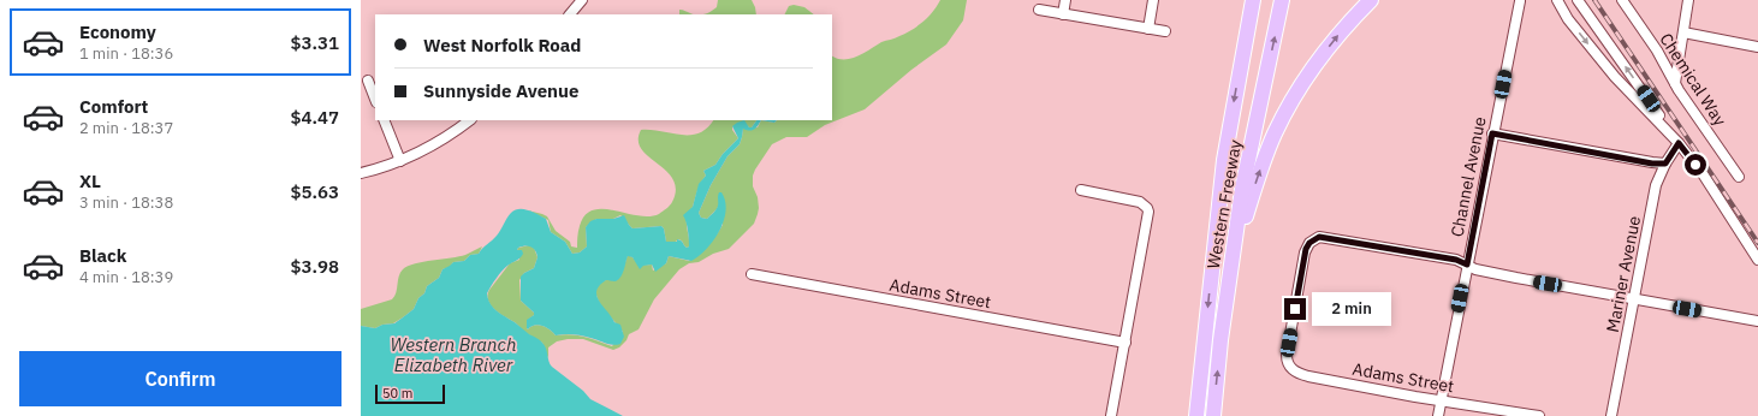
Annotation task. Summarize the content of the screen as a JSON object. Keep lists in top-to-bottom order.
{
  "streets": {
    "highway": ["Western Freeway"],
    "street": [
      "Chemical Way",
      "Channel Avenue",
      "Mariner Avenue",
      "Adams Street"
    ]
  },
  "crossings": [
    ["Channel Avenue", "Adams Street"]
  ],
  "water": ["Western Branch Elizabeth River"],
  "scale_bar": "50 m",
  "page": {
    "list": [
      {
        "name": "Economy",
        "note": "1 min · 18:36",
        "value": "$3.31"
      },
      {
        "name": "Comfort",
        "note": "2 min · 18:37",
        "value": "$4.47"
      },
      {
        "name": "XL",
        "note": "3 min · 18:38",
        "value": "$5.63"
      },
      {
        "name": "Black",
        "note": "4 min · 18:39",
        "value": "$3.98"
      }
    ],
    "banner": ["West Norfolk Road", "Sunnyside Avenue"],
    "bubble": "2 min",
    "buttons": "Confirm",
    "scale": "50 m"
  }
}
